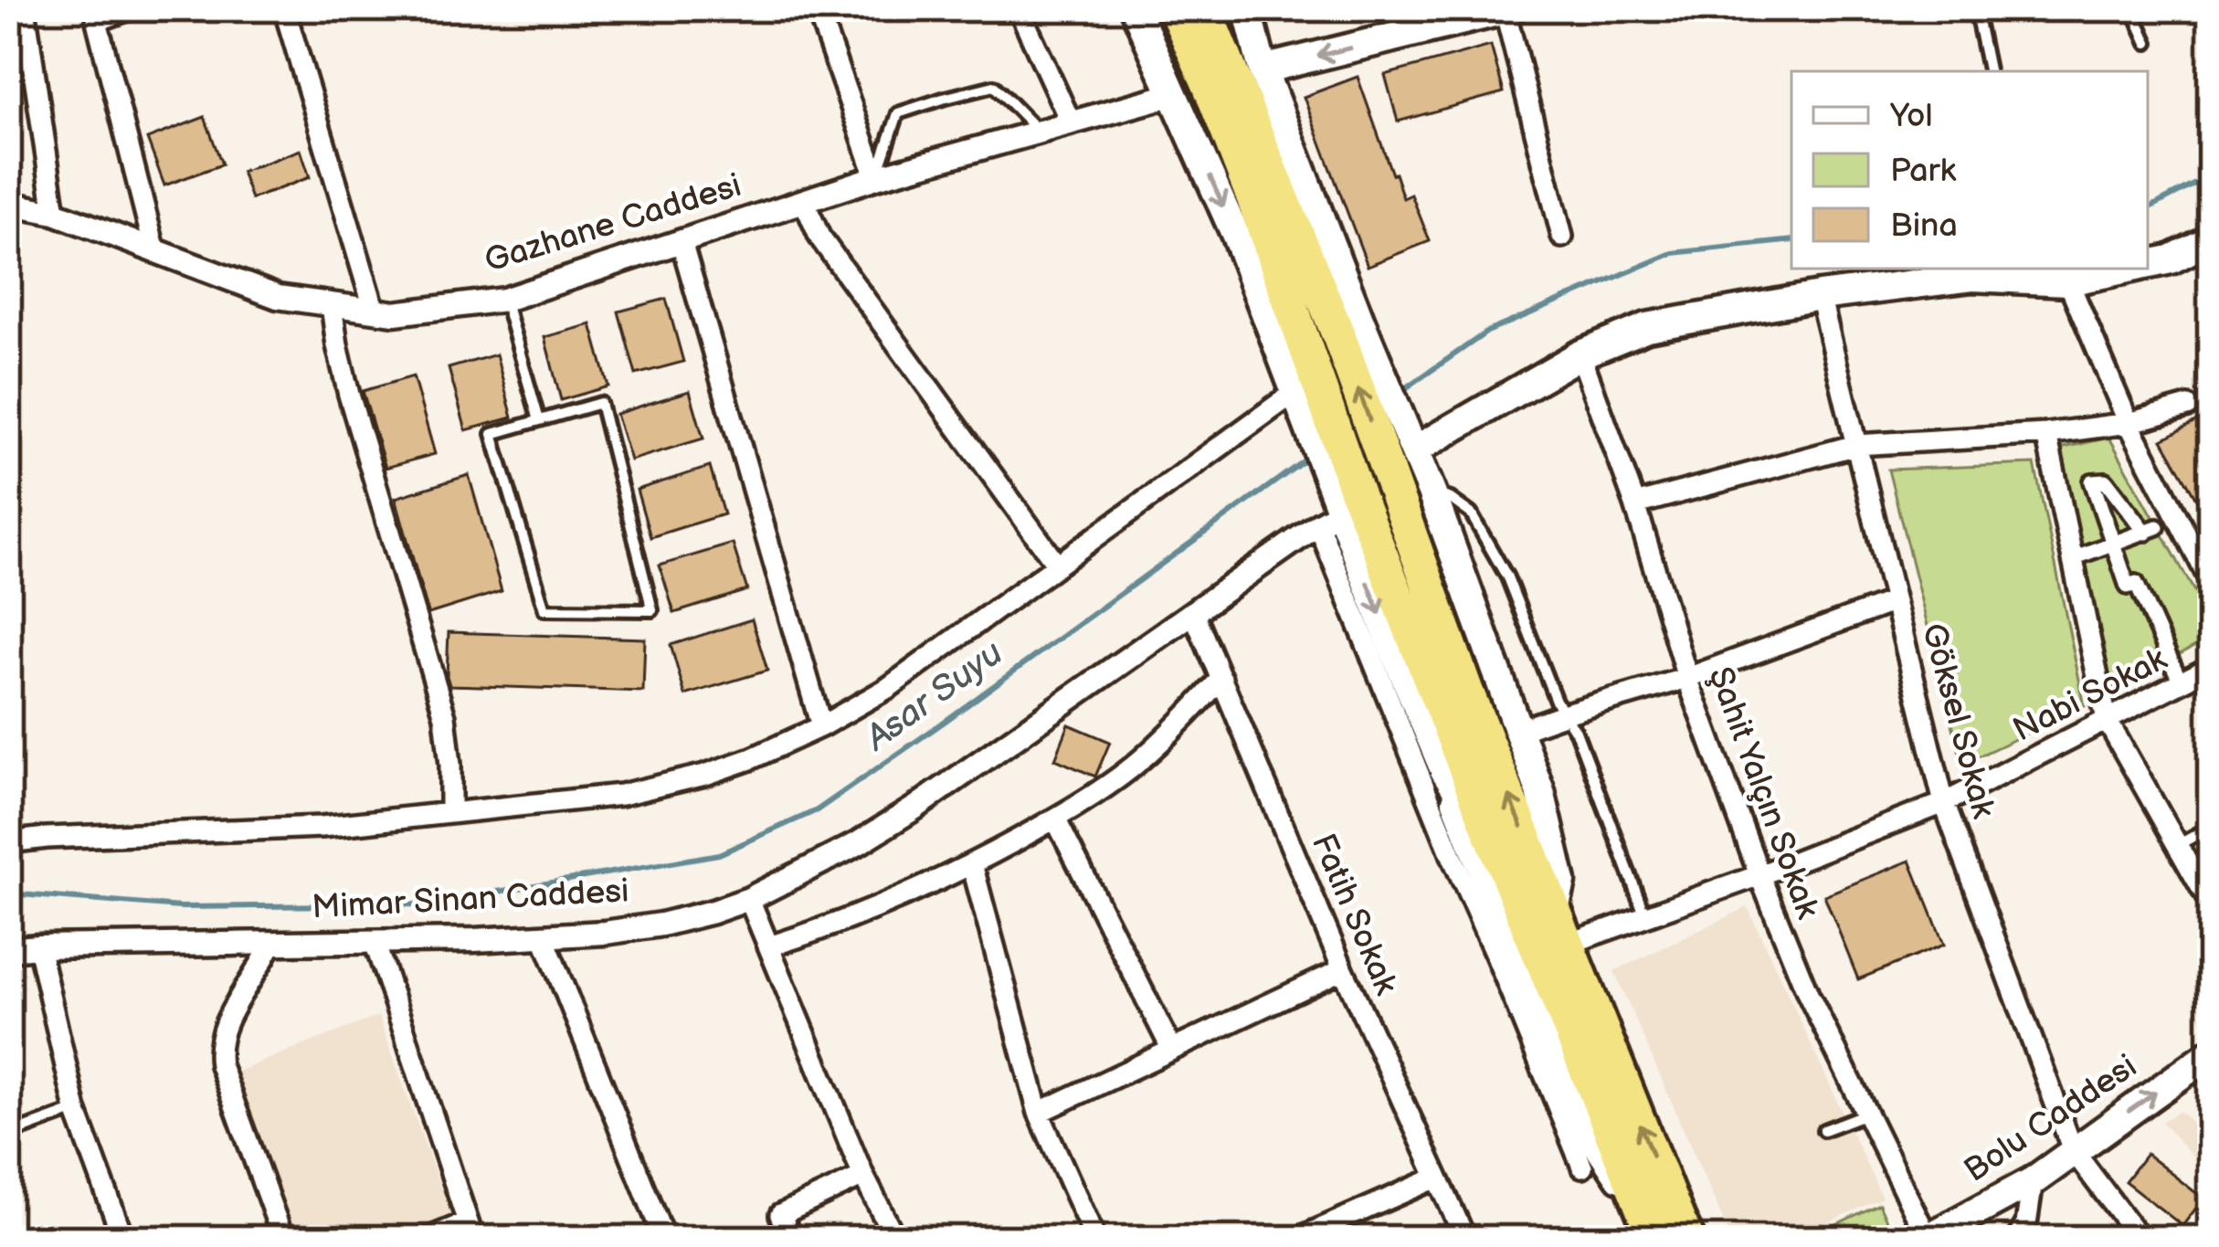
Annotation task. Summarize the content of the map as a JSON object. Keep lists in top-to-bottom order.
{
  "streets": {
    "main road": ["Bolu Caddesi"],
    "street": [
      "Gazhane Caddesi",
      "Nabi Sokak",
      "Göksel Sokak",
      "Şahit Yalçın Sokak",
      "Mimar Sinan Caddesi",
      "Fatih Sokak"
    ]
  },
  "crossings": [
    ["Nabi Sokak", "Göksel Sokak"],
    ["Nabi Sokak", "Şahit Yalçın Sokak"],
    ["Göksel Sokak", "Bolu Caddesi"],
    ["Şahit Yalçın Sokak", "Bolu Caddesi"],
    ["Mimar Sinan Caddesi", "Fatih Sokak"]
  ],
  "one_way": ["Bolu Caddesi"],
  "water": ["Asar Suyu"],
  "legend": ["Yol", "Park", "Bina"]
}
